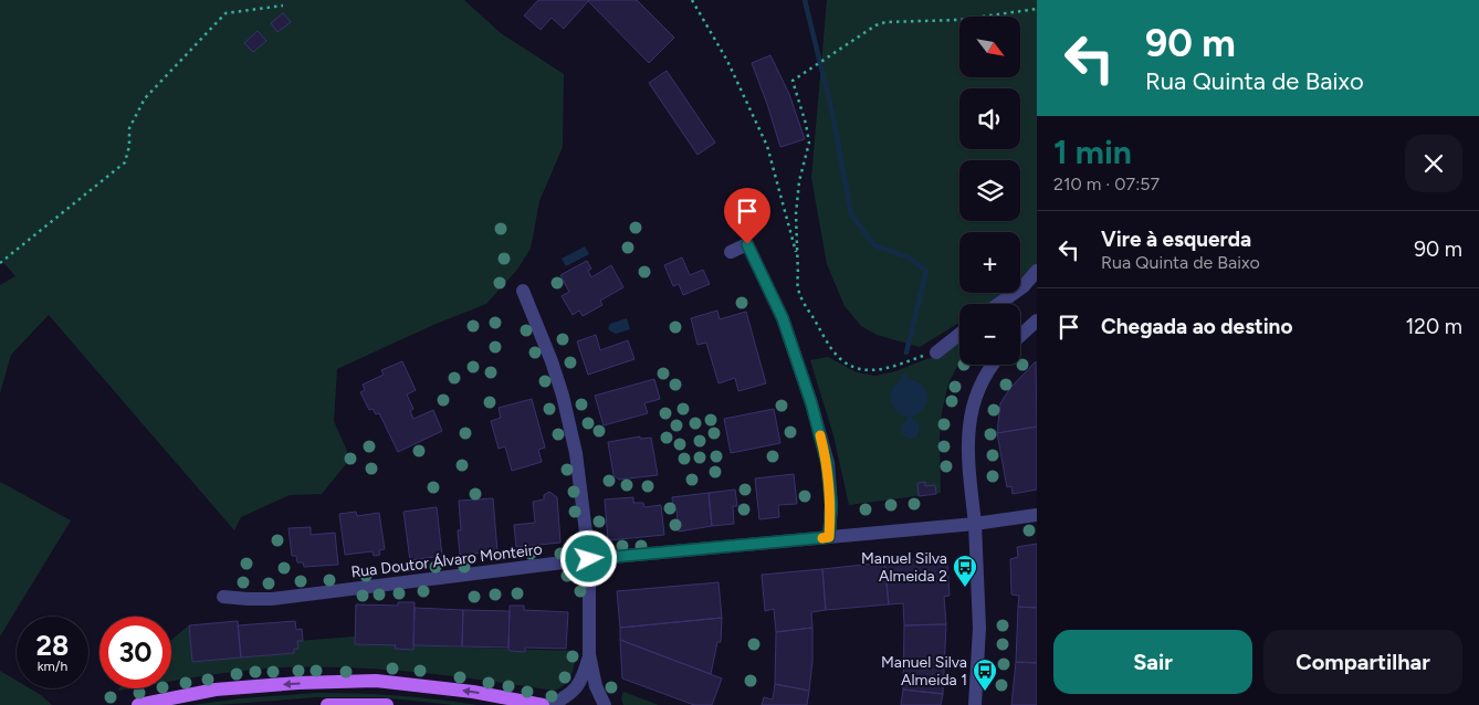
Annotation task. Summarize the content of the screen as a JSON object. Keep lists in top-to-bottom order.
{
  "streets": {
    "street": ["Rua Doutor Álvaro Monteiro"]
  },
  "places": {
    "bus stop": ["Manuel Silva Almeida 2", "Manuel Silva Almeida 1"]
  },
  "north": "bottom right",
  "page": {
    "turn": ["90 m", "Rua Quinta de Baixo"],
    "map_buttons": ["+", "−"],
    "heading": ["1 min", "210 m · 07:57"],
    "list": [
      {
        "name": "Vire à esquerda",
        "note": "Rua Quinta de Baixo",
        "value": "90 m"
      },
      {
        "name": "Chegada ao destino",
        "value": "120 m"
      }
    ],
    "speed": "28 km/h",
    "limit": "30",
    "buttons": ["Sair", "Compartilhar"]
  }
}
